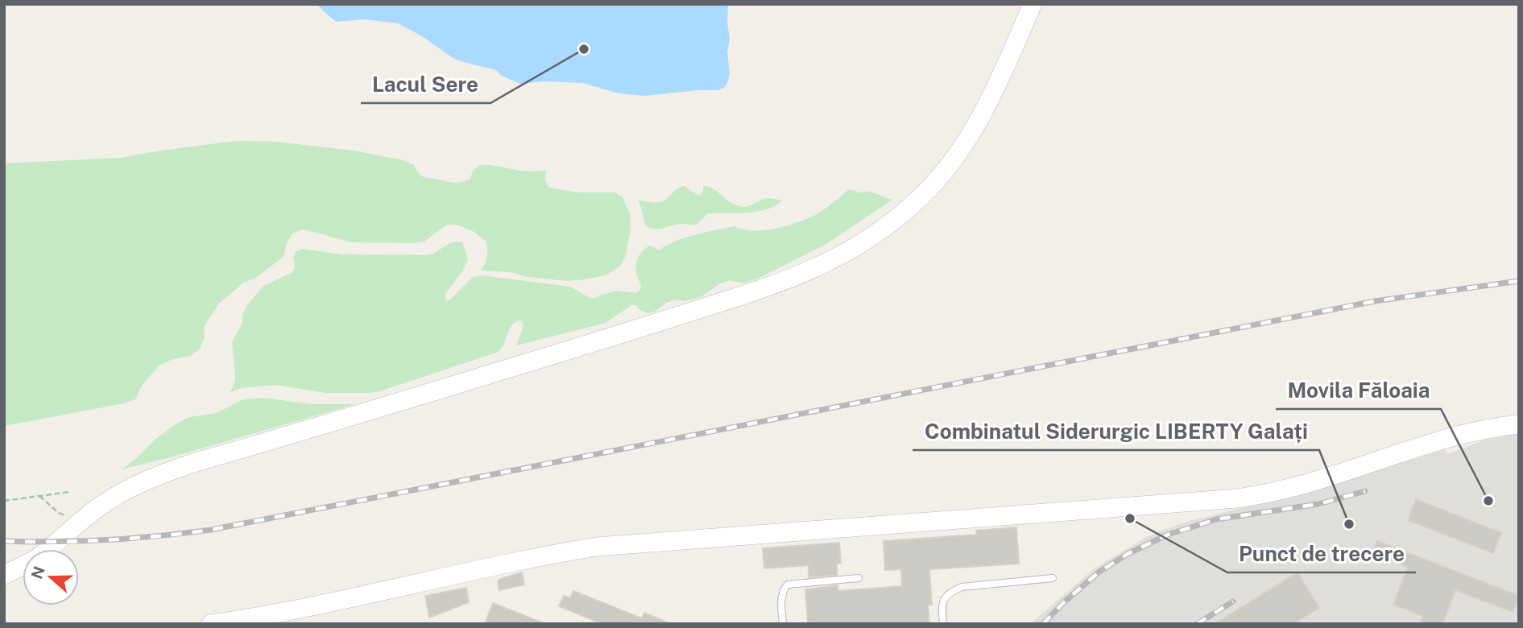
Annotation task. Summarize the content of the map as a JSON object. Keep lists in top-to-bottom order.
{
  "places": [
    "Lacul Sere",
    "Movila Făloaia",
    "Punct de trecere",
    "Combinatul Siderurgic LIBERTY Galați"
  ],
  "north": "left"
}
